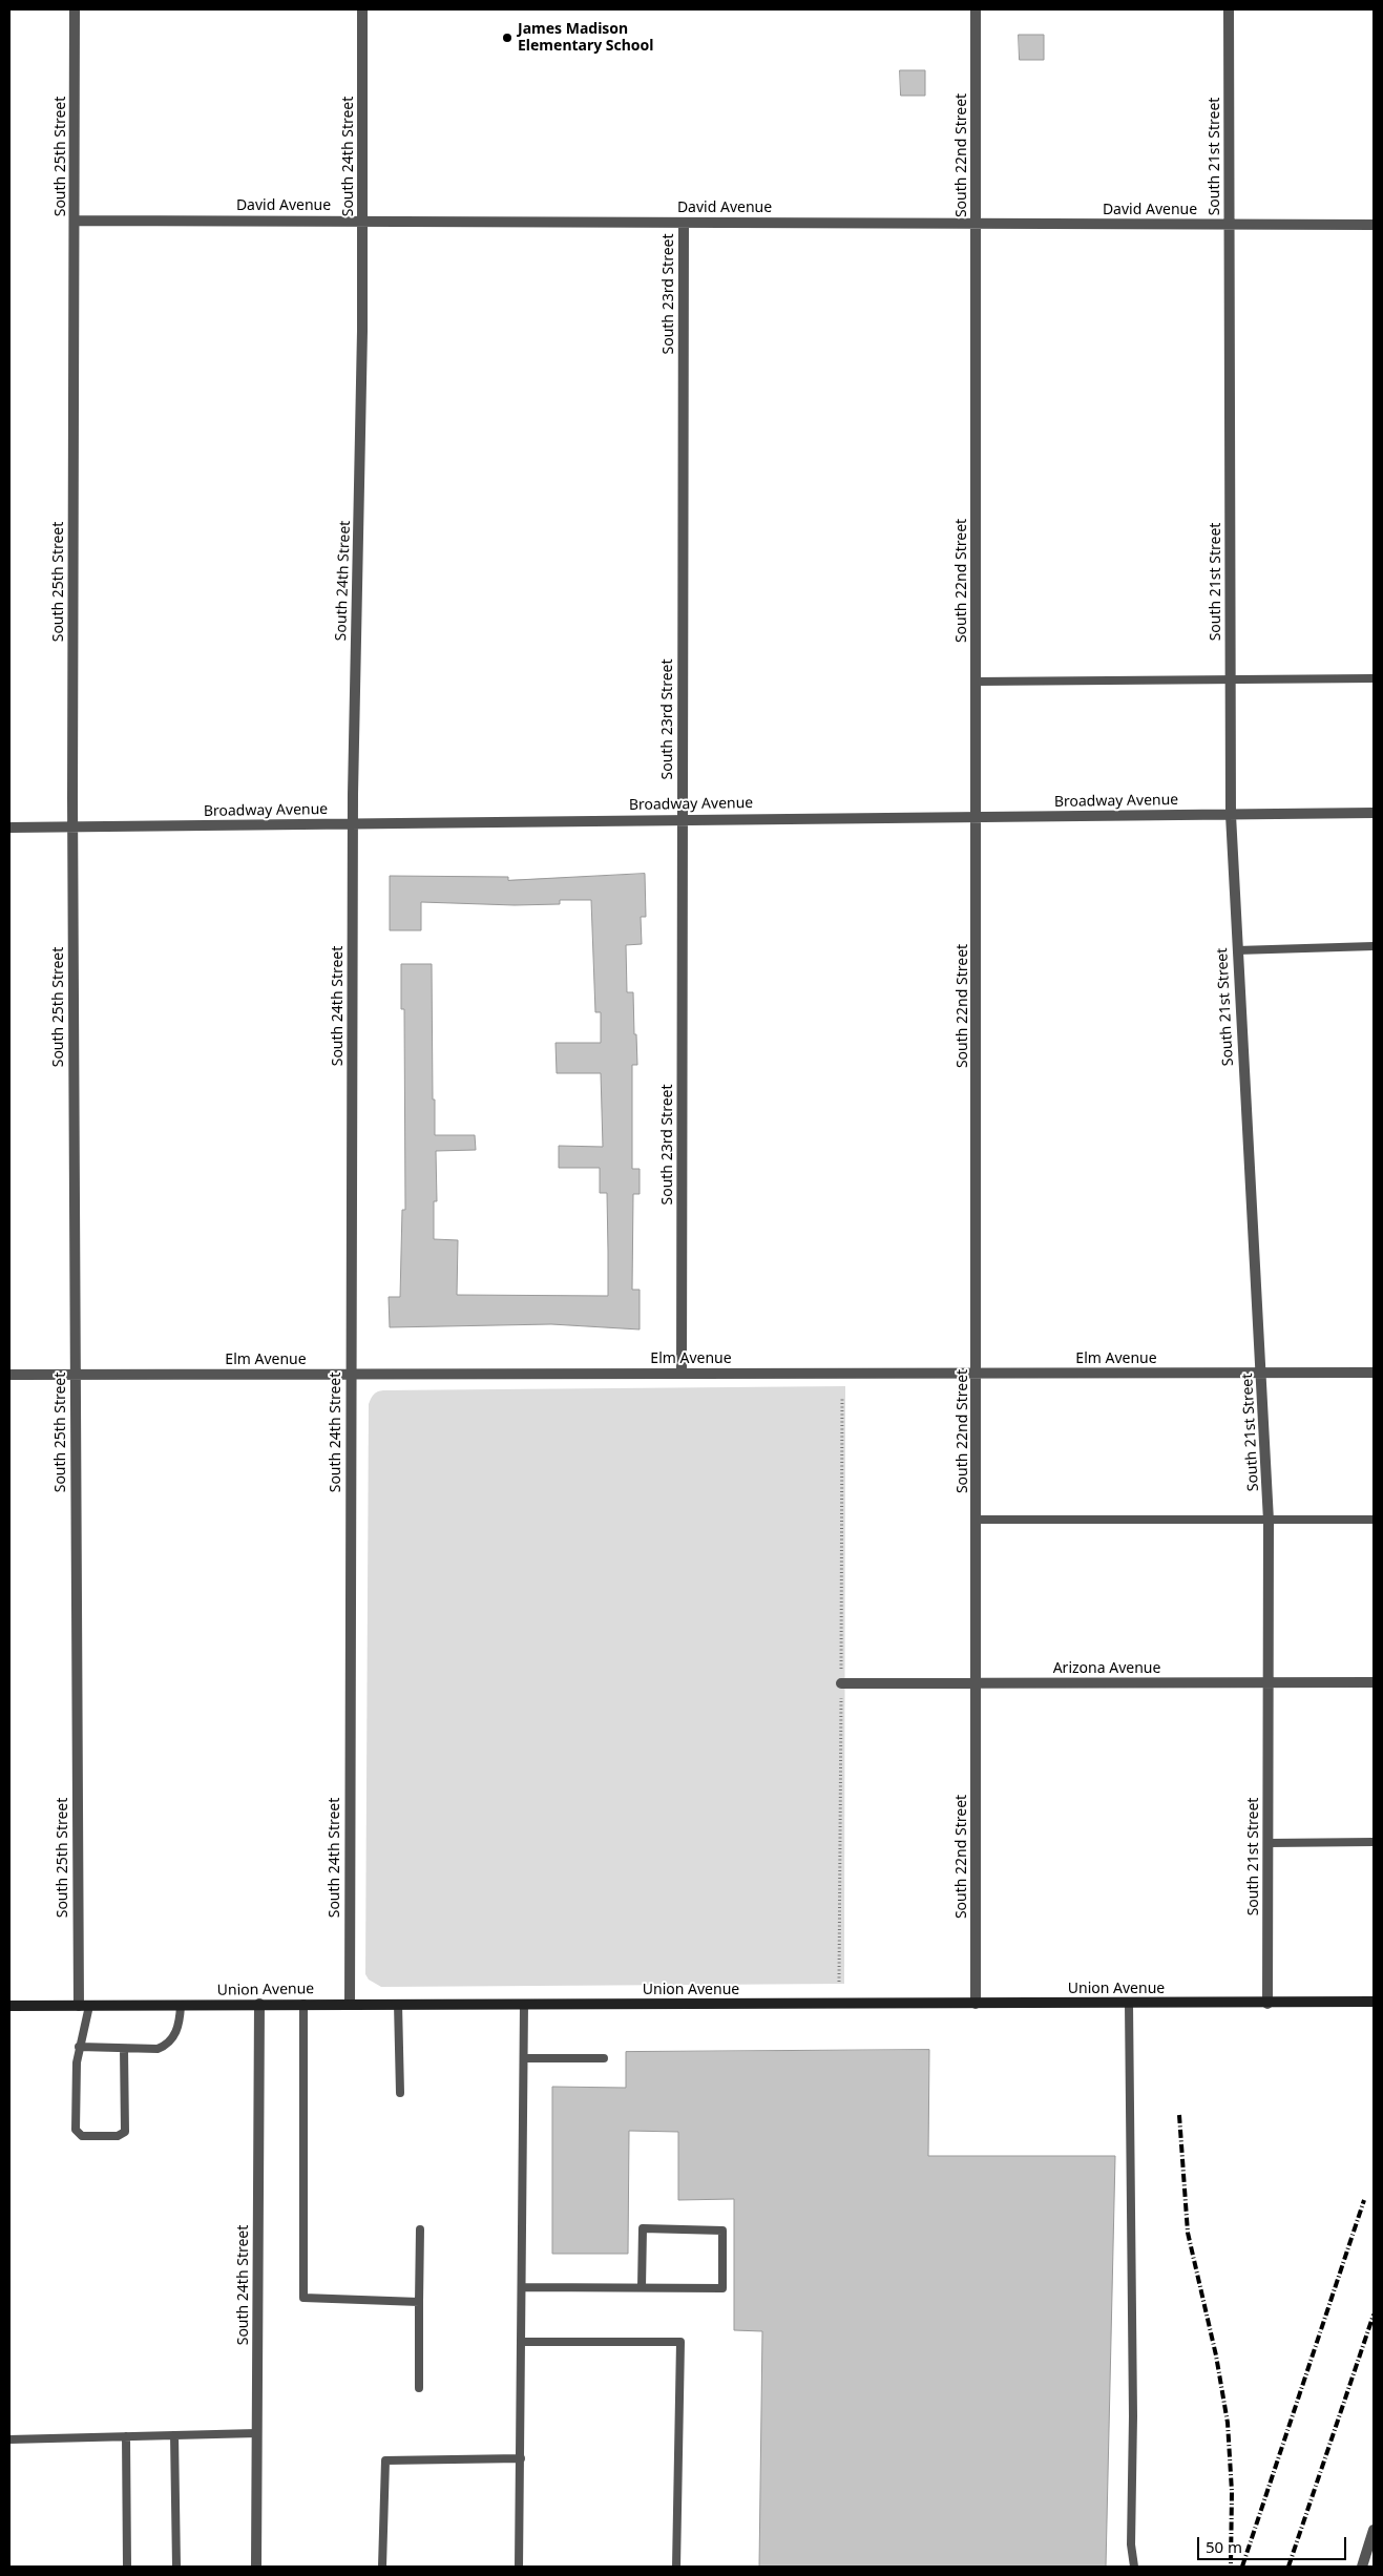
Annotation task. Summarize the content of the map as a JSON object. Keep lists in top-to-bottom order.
{
  "streets": {
    "street": [
      "South 22nd Street",
      "South 25th Street",
      "South 24th Street",
      "South 21st Street",
      "David Avenue",
      "South 23rd Street",
      "Broadway Avenue",
      "Elm Avenue",
      "Arizona Avenue",
      "Union Avenue"
    ]
  },
  "crossings": [
    ["South 22nd Street", "David Avenue"],
    ["South 22nd Street", "Broadway Avenue"],
    ["South 22nd Street", "Elm Avenue"],
    ["South 22nd Street", "Arizona Avenue"],
    ["South 22nd Street", "Union Avenue"],
    ["South 25th Street", "David Avenue"],
    ["South 25th Street", "Broadway Avenue"],
    ["South 25th Street", "Elm Avenue"],
    ["South 25th Street", "Union Avenue"],
    ["South 24th Street", "David Avenue"],
    ["South 24th Street", "Broadway Avenue"],
    ["South 24th Street", "Elm Avenue"],
    ["South 24th Street", "Union Avenue"],
    ["South 21st Street", "David Avenue"],
    ["South 21st Street", "Broadway Avenue"],
    ["South 21st Street", "Elm Avenue"],
    ["South 21st Street", "Arizona Avenue"],
    ["South 21st Street", "Union Avenue"],
    ["David Avenue", "South 23rd Street"],
    ["South 23rd Street", "Broadway Avenue"],
    ["South 23rd Street", "Elm Avenue"]
  ],
  "places": ["James Madison Elementary School"],
  "scale_bar": "50 m"
}
